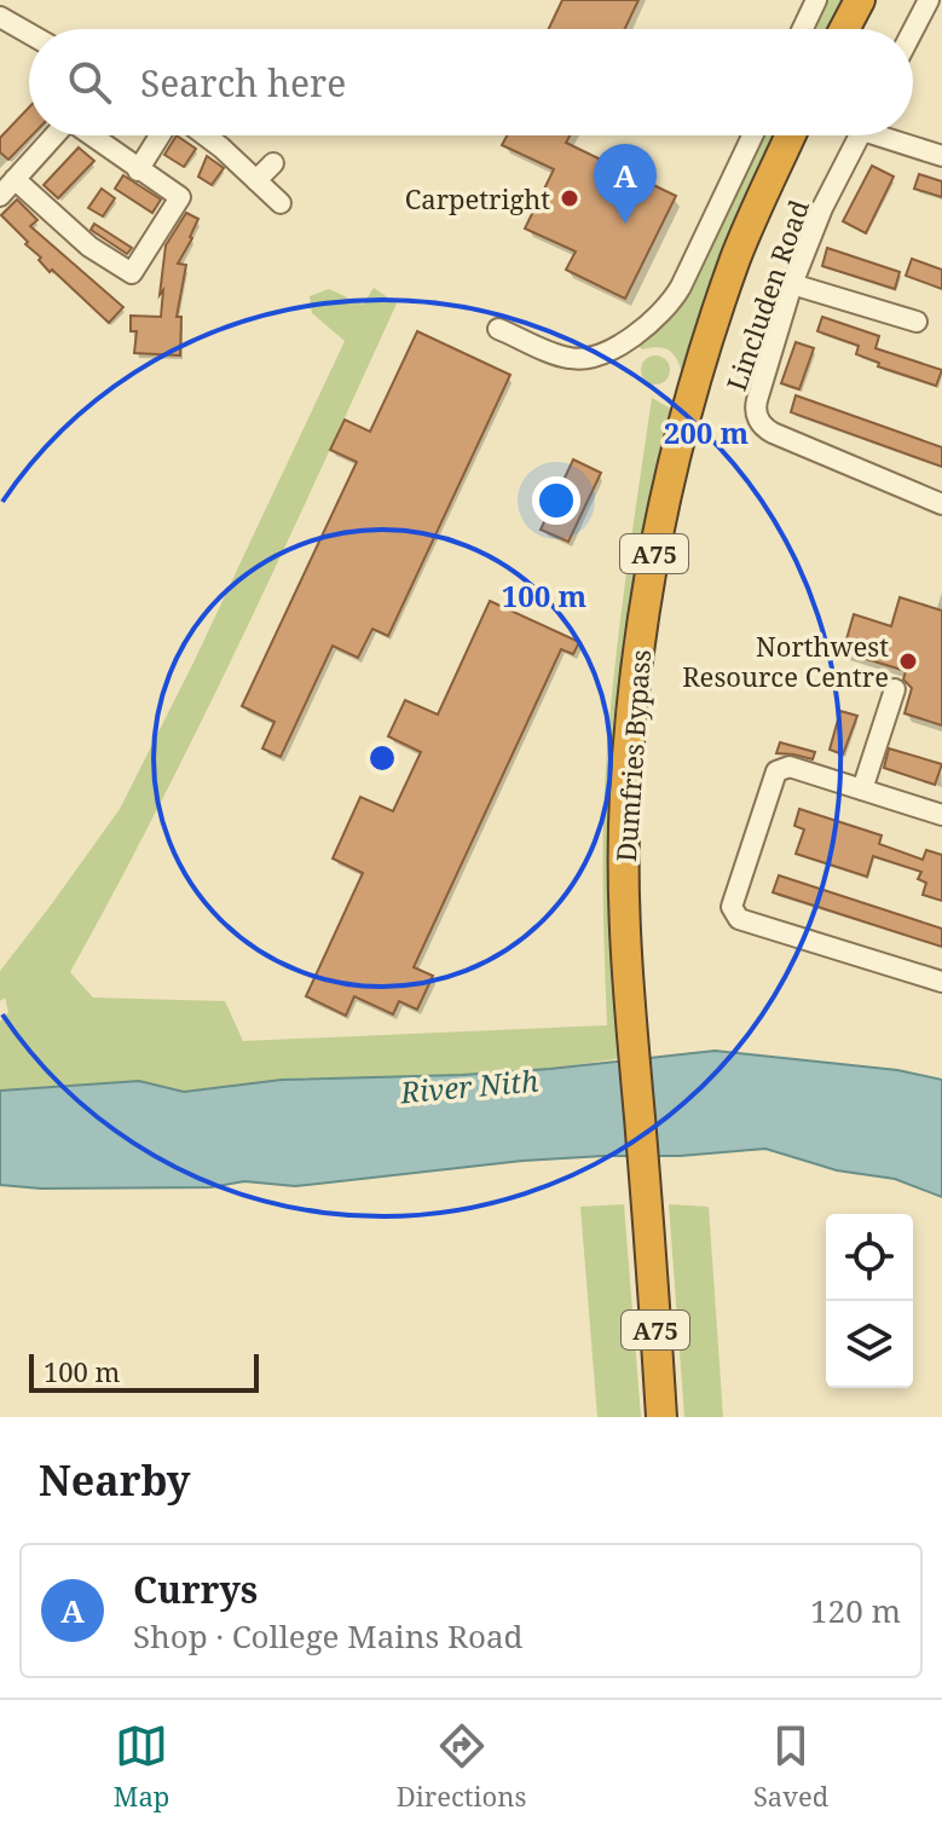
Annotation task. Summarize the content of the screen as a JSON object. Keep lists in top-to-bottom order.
{
  "streets": {
    "highway": ["A75", "Dumfries Bypass"],
    "street": ["Lincluden Road"]
  },
  "water": ["River Nith"],
  "places": ["Carpetright", "Northwest Resource Centre"],
  "scale_bar": "100 m",
  "page": {
    "search": "Search here",
    "pins": "A",
    "scale": "100 m",
    "heading": "Nearby",
    "list": [
      {
        "mark": "A",
        "name": "Currys",
        "note": "Shop · College Mains Road",
        "value": "120 m"
      }
    ],
    "nav": ["Map", "Directions", "Saved"]
  },
  "rings": ["200 m", "100 m"]
}
